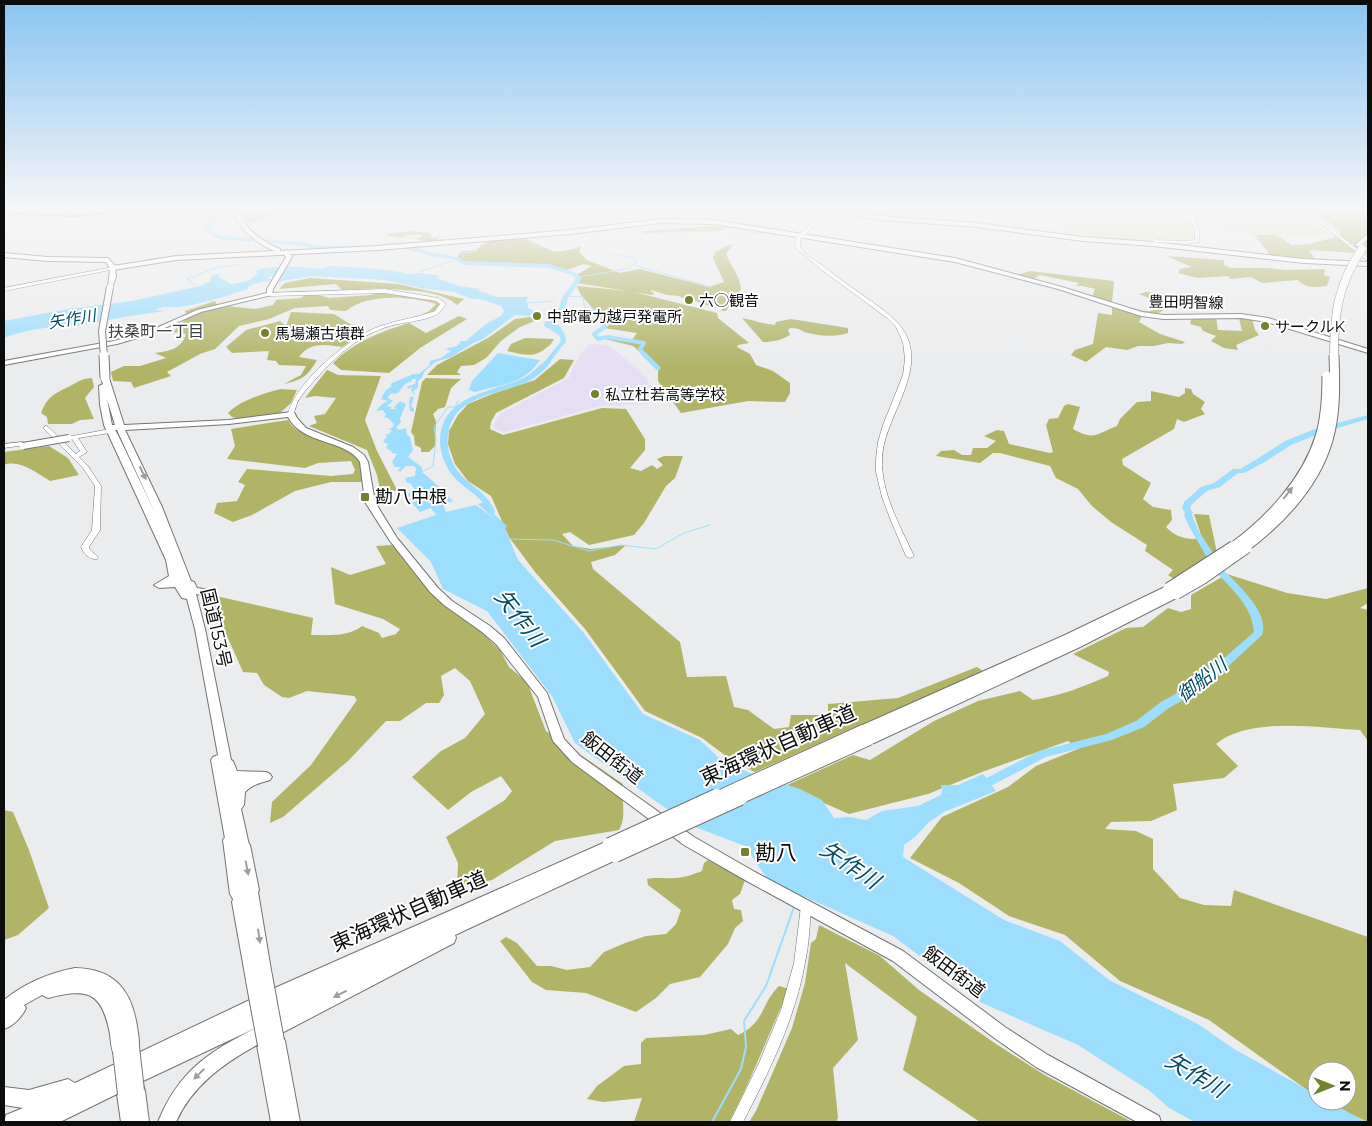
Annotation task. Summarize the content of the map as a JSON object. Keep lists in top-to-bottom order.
{
  "streets": {
    "highway": ["東海環状自動車道"],
    "main road": ["豊田明智線", "国道153号", "飯田街道"]
  },
  "crossings": [
    ["豊田明智線", "国道153号"]
  ],
  "districts": ["扶桑町一丁目"],
  "water": ["矢作川", "御船川"],
  "places": {
    "other": [
      "六◯観音",
      "中部電力越戸発電所",
      "サークルK",
      "馬場瀬古墳群",
      "私立杜若高等学校"
    ],
    "transit": ["勘八中根", "勘八"]
  },
  "north": "right"
}
